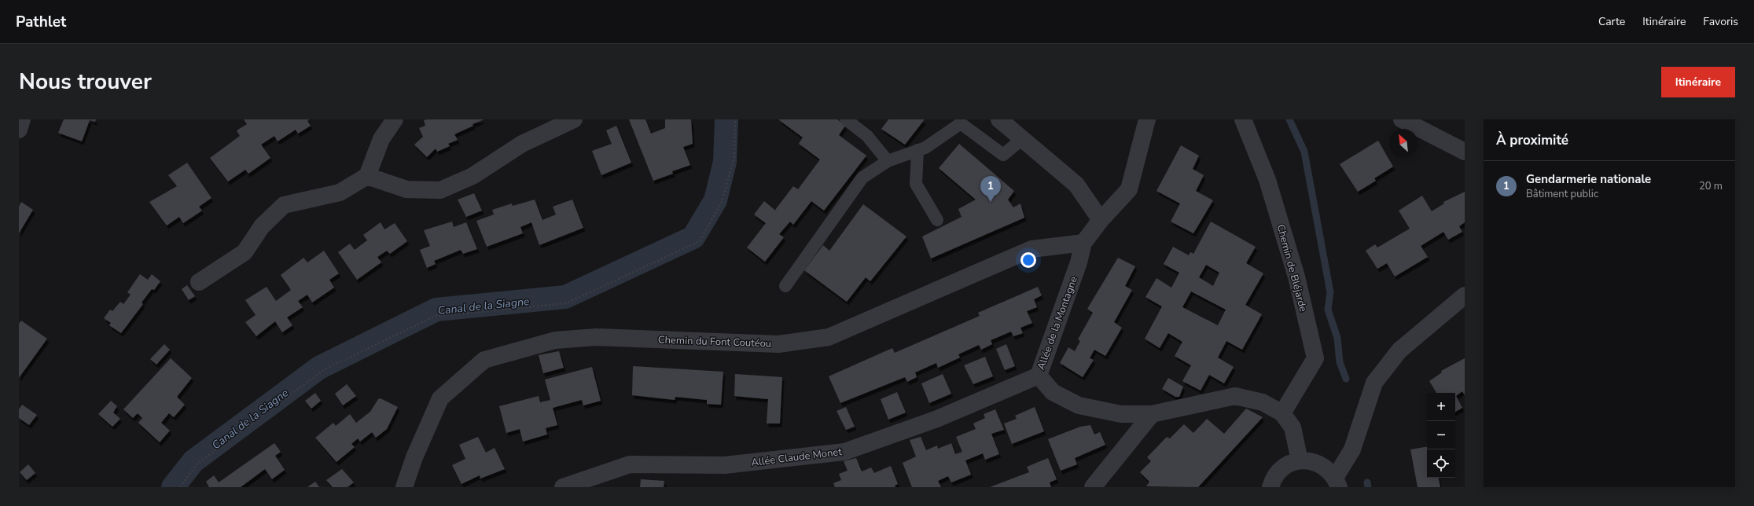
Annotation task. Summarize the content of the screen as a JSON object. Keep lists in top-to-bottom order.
{
  "streets": {
    "street": [
      "Chemin de Bléjarde",
      "Allée de la Montagne",
      "Chemin du Font Coutéou",
      "Allée Claude Monet"
    ]
  },
  "crossings": [
    ["Chemin de Bléjarde", "Allée de la Montagne"],
    ["Allée de la Montagne", "Chemin du Font Coutéou"],
    ["Allée de la Montagne", "Allée Claude Monet"]
  ],
  "water": ["Canal de la Siagne"],
  "north": "top left",
  "page": {
    "header": "Pathlet",
    "nav": ["Carte", "Itinéraire", "Favoris"],
    "title": "Nous trouver",
    "buttons": "Itinéraire",
    "heading": "À proximité",
    "list": [
      {
        "mark": "1",
        "name": "Gendarmerie nationale",
        "note": "Bâtiment public",
        "value": "20 m"
      }
    ],
    "pins": "1",
    "map_buttons": ["+", "−"]
  }
}
